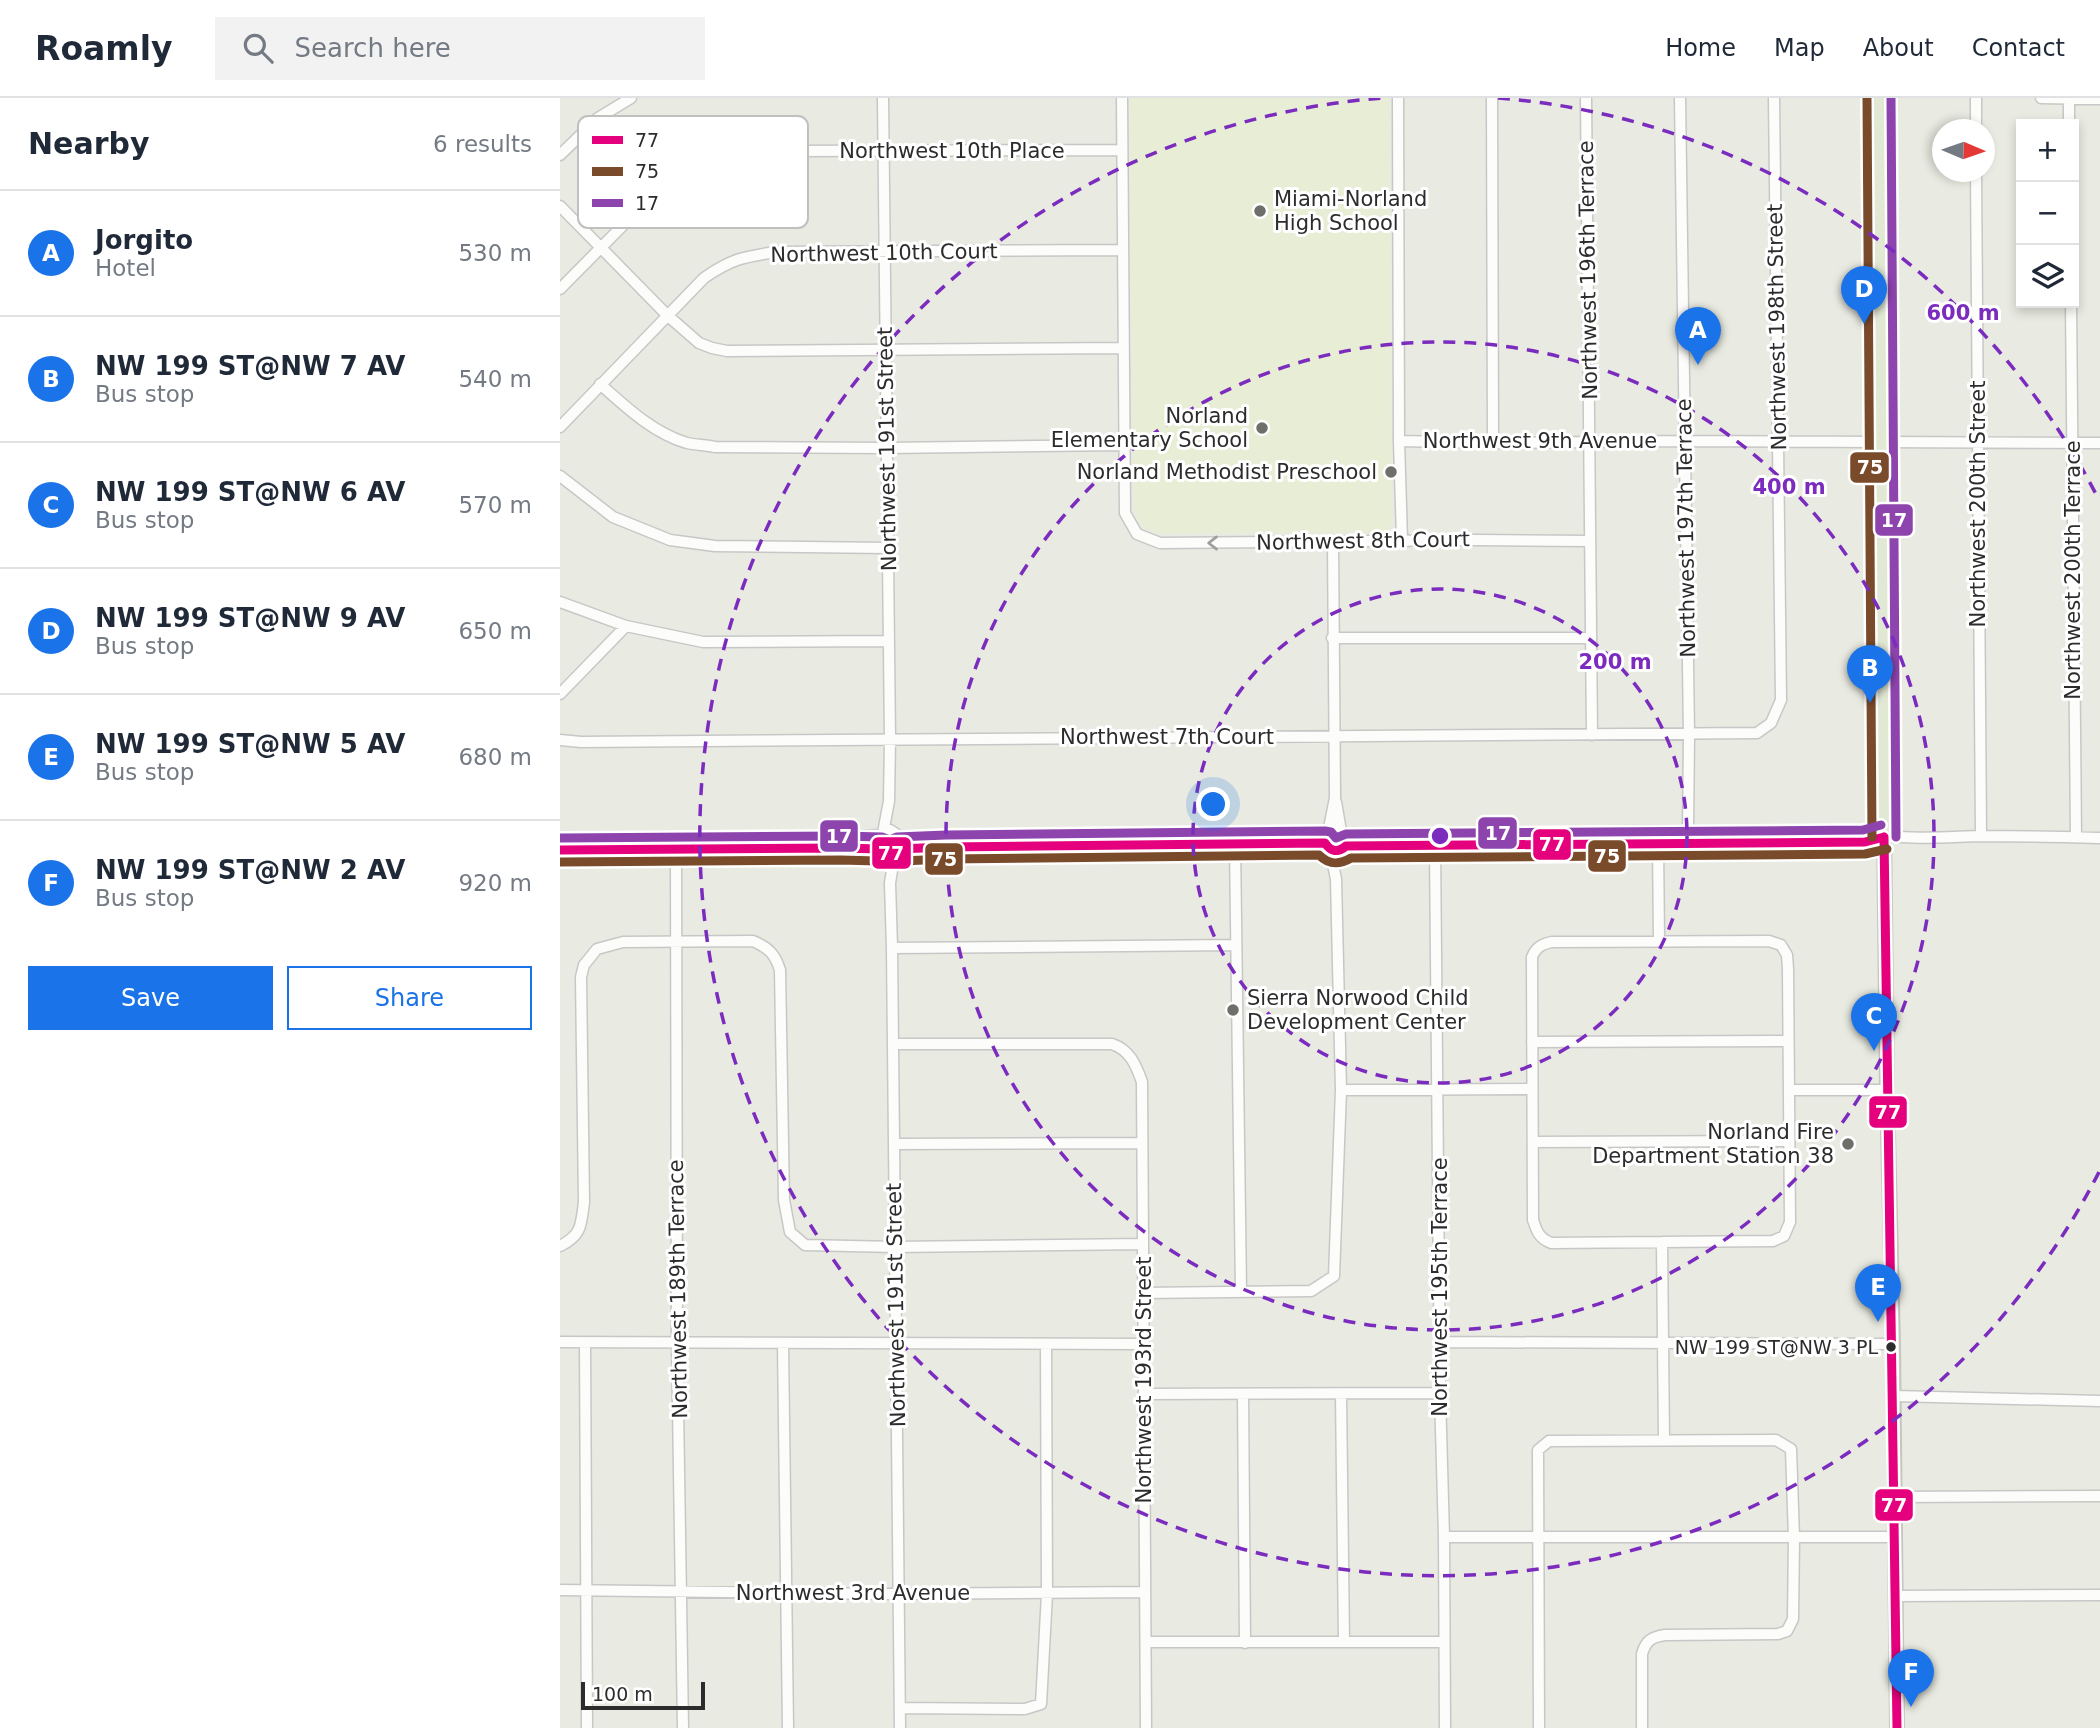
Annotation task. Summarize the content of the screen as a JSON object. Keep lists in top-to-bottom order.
{
  "streets": {
    "street": [
      "Northwest 10th Place",
      "Northwest 10th Court",
      "Northwest 196th Terrace",
      "Northwest 198th Street",
      "Northwest 9th Avenue",
      "Northwest 191st Street",
      "Northwest 200th Street",
      "Northwest 197th Terrace",
      "Northwest 8th Court",
      "Northwest 200th Terrace",
      "Northwest 7th Court",
      "Northwest 195th Terrace",
      "Northwest 189th Terrace",
      "Northwest 193rd Street",
      "Northwest 3rd Avenue"
    ]
  },
  "crossings": [
    ["Northwest 10th Place", "Northwest 191st Street"],
    ["Northwest 10th Court", "Northwest 191st Street"],
    ["Northwest 196th Terrace", "Northwest 9th Avenue"],
    ["Northwest 196th Terrace", "Northwest 8th Court"],
    ["Northwest 196th Terrace", "Northwest 7th Court"],
    ["Northwest 198th Street", "Northwest 9th Avenue"],
    ["Northwest 198th Street", "Northwest 7th Court"],
    ["Northwest 9th Avenue", "Northwest 200th Street"],
    ["Northwest 9th Avenue", "Northwest 197th Terrace"],
    ["Northwest 9th Avenue", "Northwest 200th Terrace"],
    ["Northwest 191st Street", "Northwest 7th Court"],
    ["Northwest 191st Street", "Northwest 193rd Street"],
    ["Northwest 191st Street", "Northwest 3rd Avenue"],
    ["Northwest 197th Terrace", "Northwest 7th Court"],
    ["Northwest 189th Terrace", "Northwest 3rd Avenue"],
    ["Northwest 193rd Street", "Northwest 3rd Avenue"]
  ],
  "places": [
    "Miami-Norland High School",
    "Norland Elementary School",
    "Norland Methodist Preschool",
    "Sierra Norwood Child Development Center",
    "Norland Fire Department Station 38",
    "NW 199 ST@NW 3 PL"
  ],
  "lines": ["transit line 75", "transit line 17", "transit line 77"],
  "legend": ["77", "75", "17"],
  "scale_bar": "100 m",
  "north": "right",
  "page": {
    "header": "Roamly",
    "search": "Search here",
    "nav": [
      "Home",
      "Map",
      "About",
      "Contact"
    ],
    "heading": ["Nearby", "6 results"],
    "map_buttons": ["+", "−"],
    "list": [
      {
        "mark": "A",
        "name": "Jorgito",
        "note": "Hotel",
        "value": "530 m"
      },
      {
        "mark": "B",
        "name": "NW 199 ST@NW 7 AV",
        "note": "Bus stop",
        "value": "540 m"
      },
      {
        "mark": "C",
        "name": "NW 199 ST@NW 6 AV",
        "note": "Bus stop",
        "value": "570 m"
      },
      {
        "mark": "D",
        "name": "NW 199 ST@NW 9 AV",
        "note": "Bus stop",
        "value": "650 m"
      },
      {
        "mark": "E",
        "name": "NW 199 ST@NW 5 AV",
        "note": "Bus stop",
        "value": "680 m"
      },
      {
        "mark": "F",
        "name": "NW 199 ST@NW 2 AV",
        "note": "Bus stop",
        "value": "920 m"
      }
    ],
    "pins": [
      "D",
      "A",
      "B",
      "C",
      "E",
      "F"
    ],
    "buttons": ["Save", "Share"],
    "scale": "100 m"
  },
  "rings": ["600 m", "400 m", "200 m"]
}
